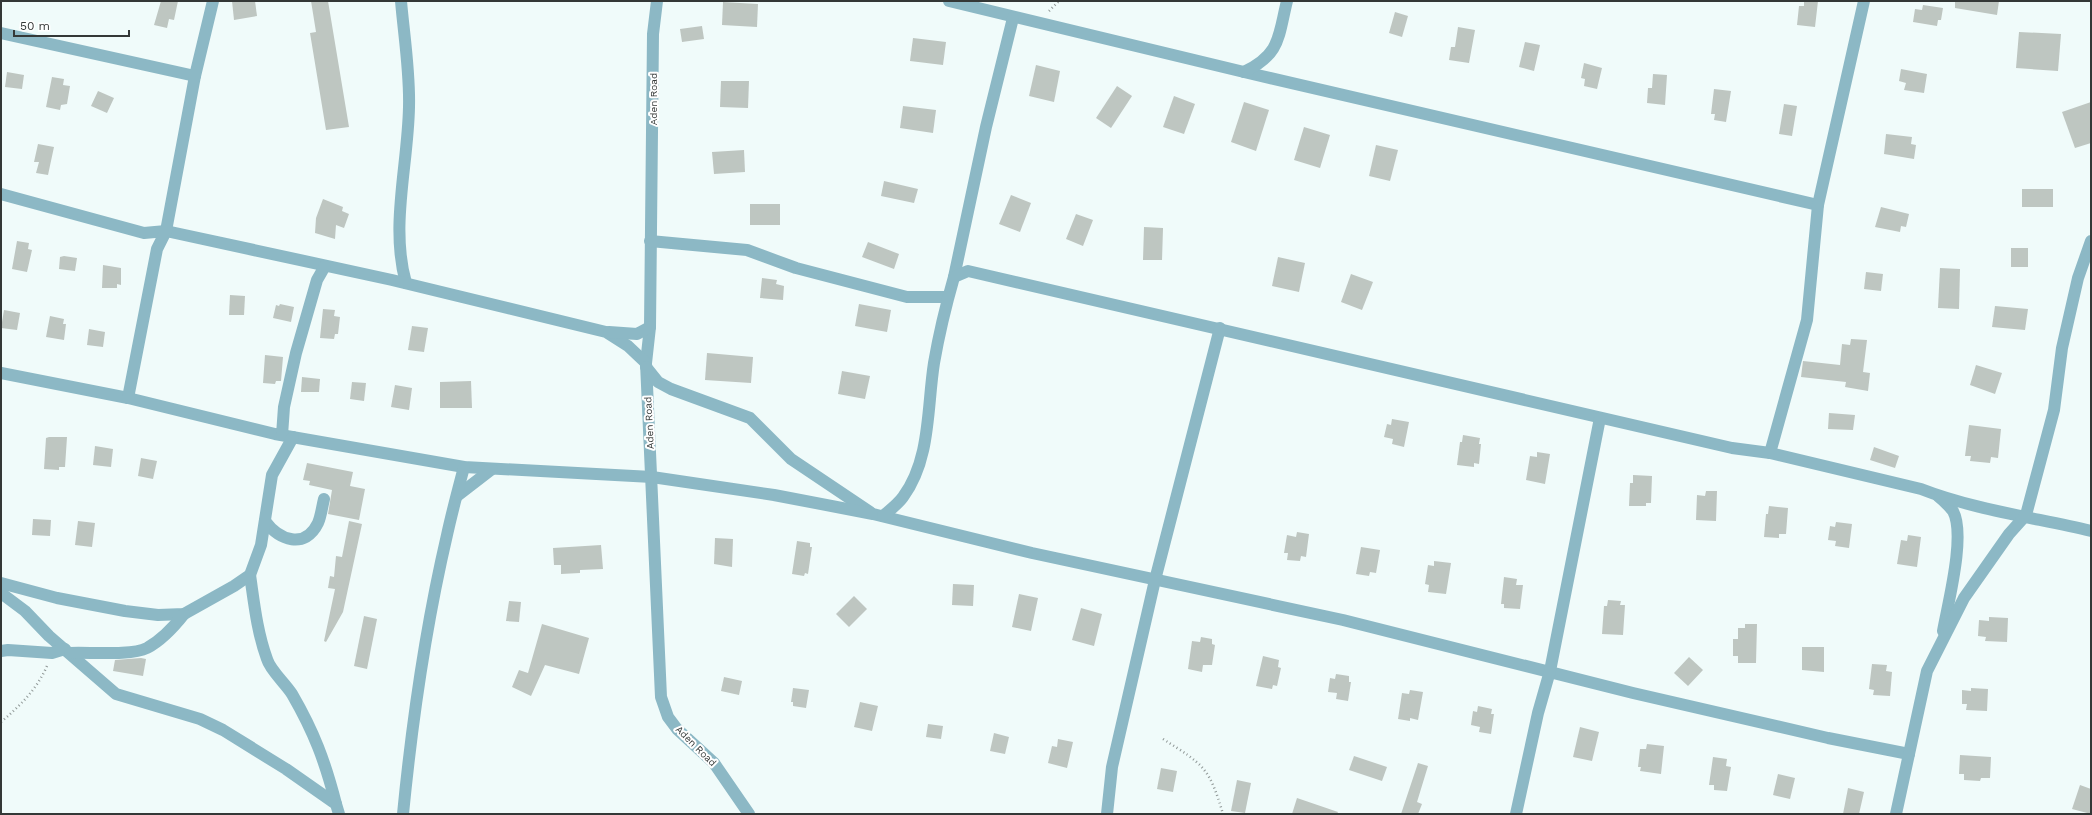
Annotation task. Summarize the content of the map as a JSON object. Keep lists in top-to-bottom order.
{
  "streets": {
    "street": ["Aden Road"]
  },
  "scale_bar": "50 m"
}
